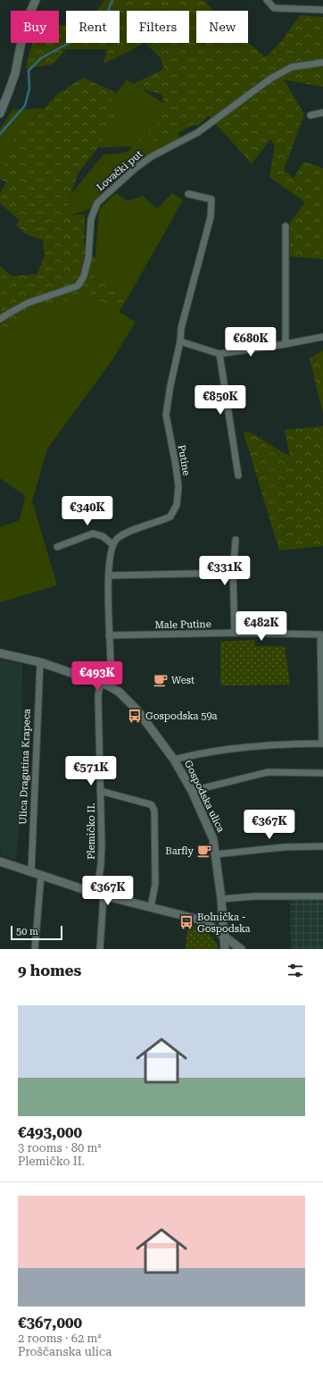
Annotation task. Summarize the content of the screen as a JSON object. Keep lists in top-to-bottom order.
{
  "streets": {
    "street": [
      "Lovački put",
      "Putine",
      "Male Putine",
      "Ulica Dragutina Krapeca",
      "Gospodska ulica",
      "Plemičko II."
    ]
  },
  "crossings": [
    ["Ulica Dragutina Krapeca", "Gospodska ulica"],
    ["Gospodska ulica", "Plemičko II."]
  ],
  "places": {
    "cafe": ["West", "Barfly"],
    "bus stop": ["Gospodska 59a", "Bolnička - Gospodska"]
  },
  "scale_bar": "50 m",
  "page": {
    "chip": [
      "Buy",
      "Rent",
      "Filters",
      "New"
    ],
    "price": [
      "€680K",
      "€850K",
      "€340K",
      "€331K",
      "€482K",
      "€493K",
      "€571K",
      "€367K",
      "€367K"
    ],
    "scale": "50 m",
    "heading": "9 homes",
    "list": [
      {
        "name": "€493,000",
        "note": "3 rooms · 80 m² · Plemičko II."
      },
      {
        "name": "€367,000",
        "note": "2 rooms · 62 m² · Proščanska ulica"
      }
    ]
  }
}
